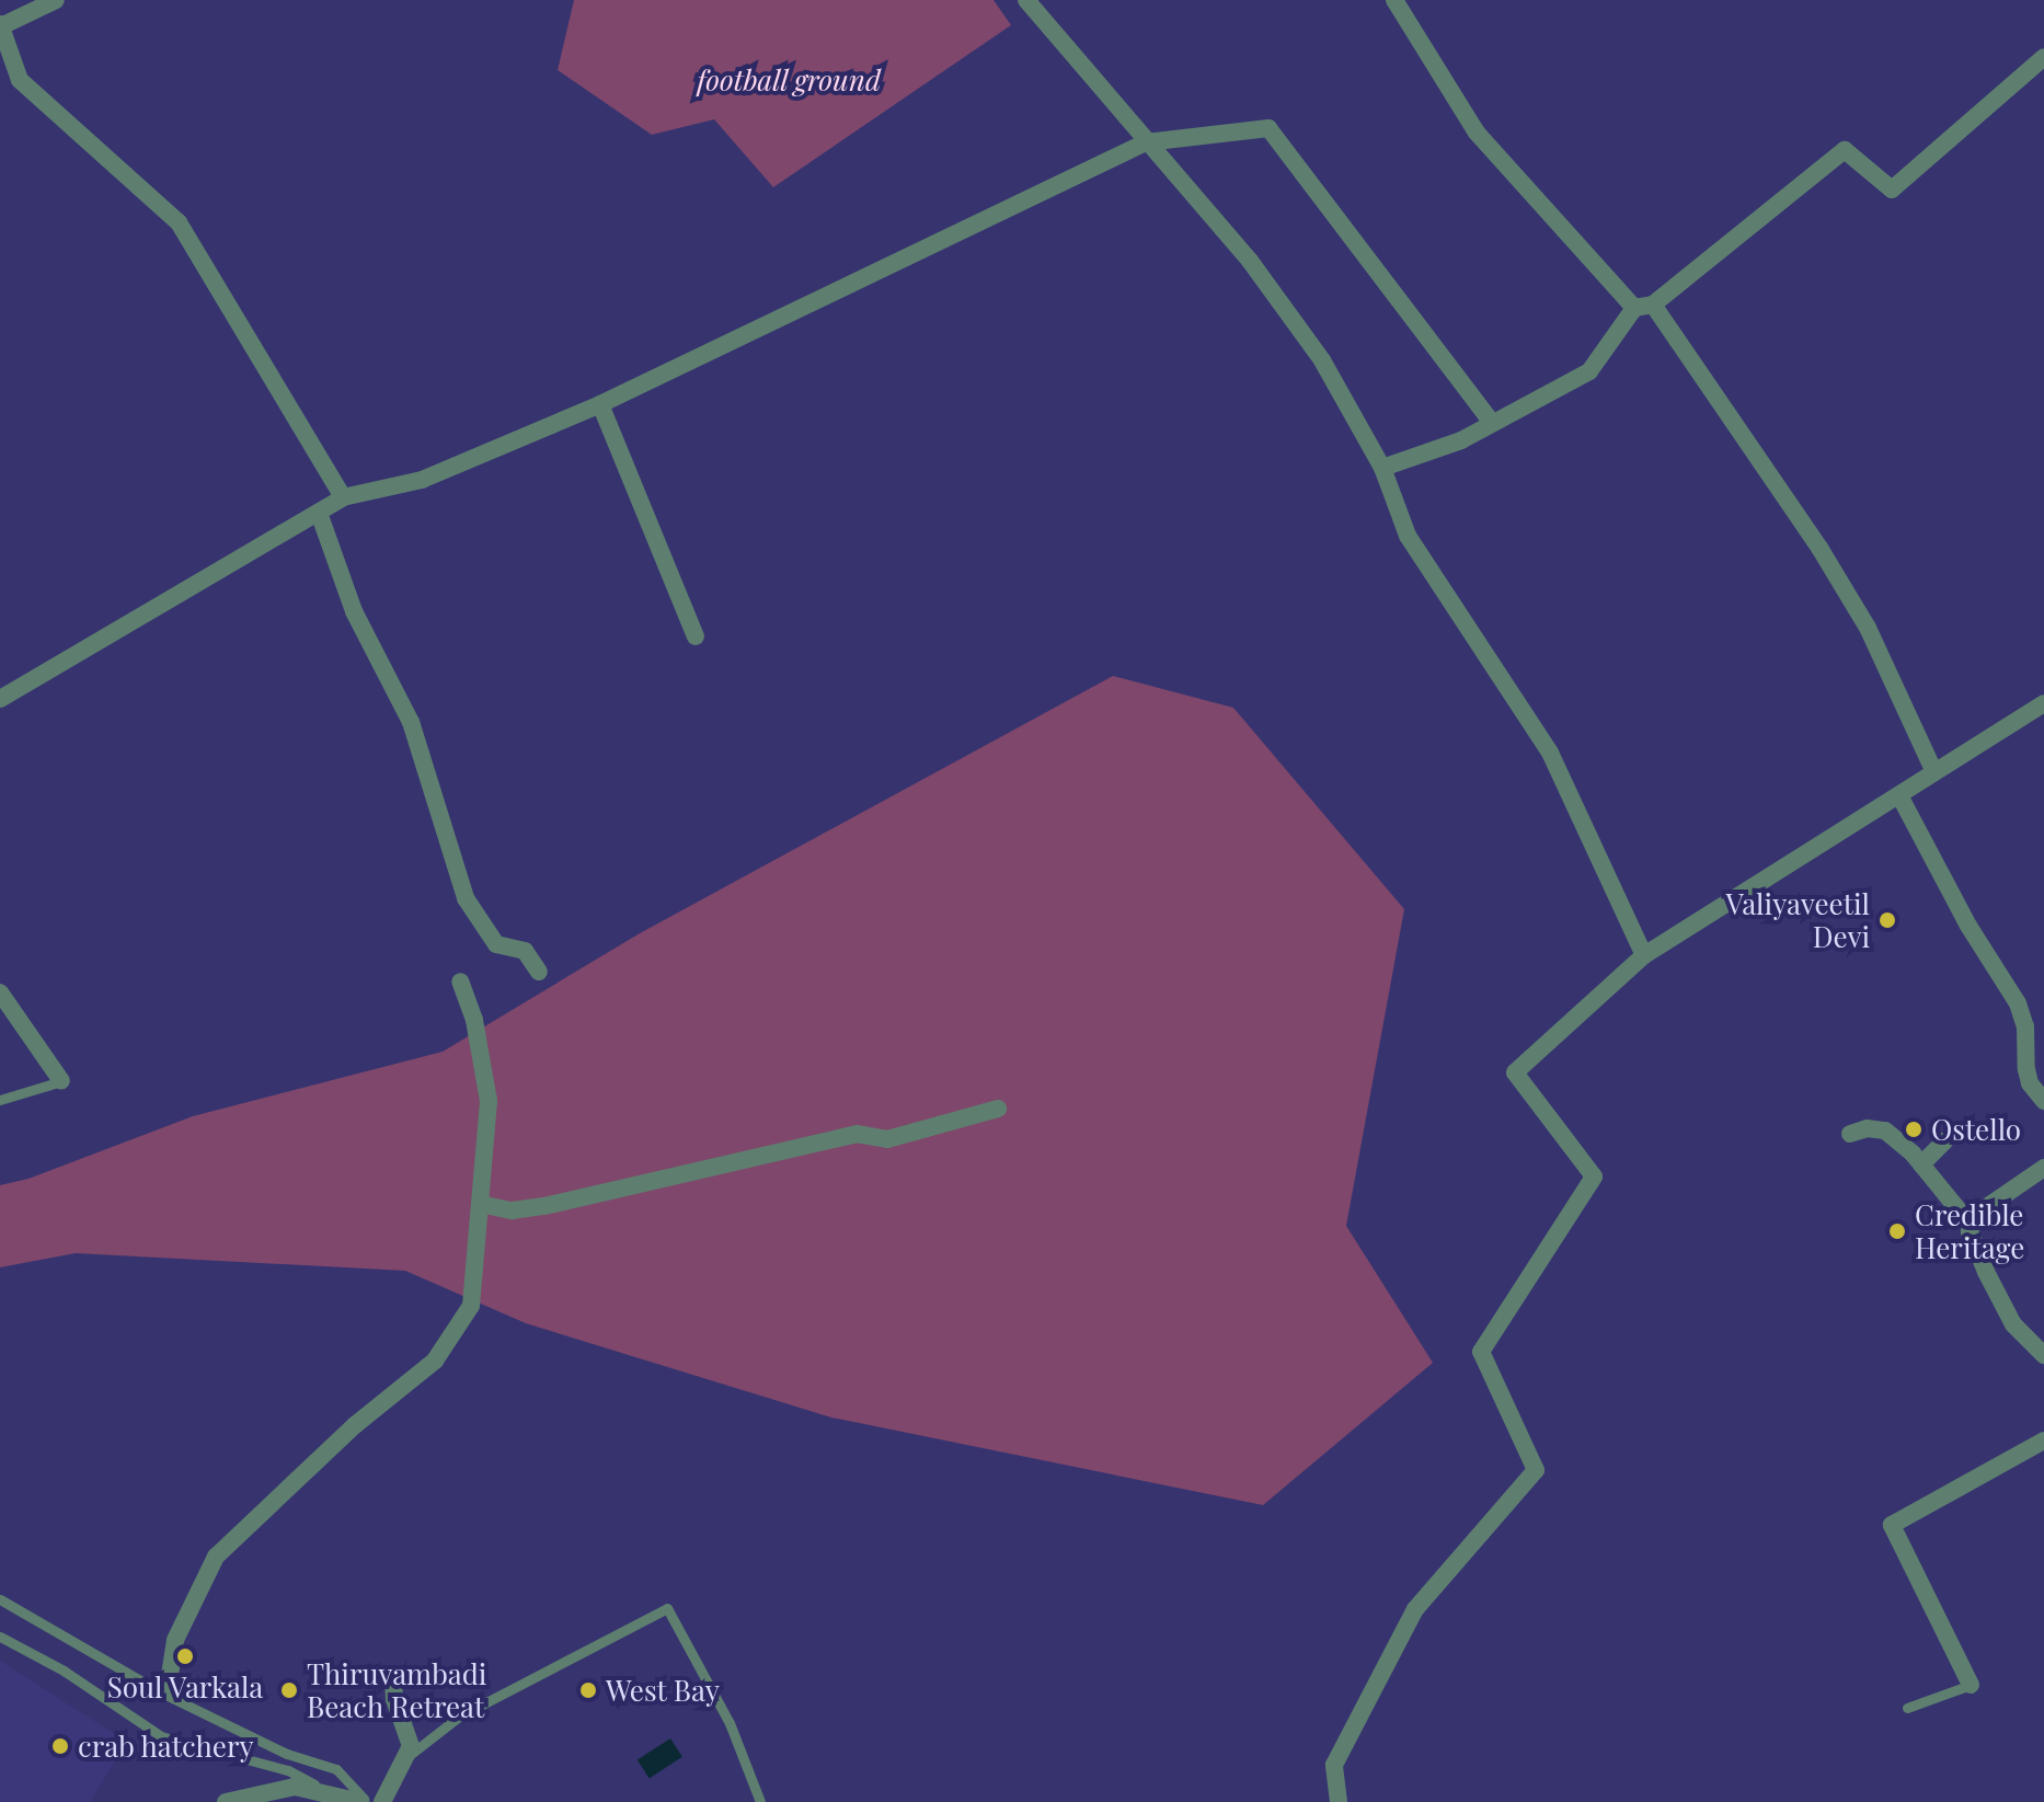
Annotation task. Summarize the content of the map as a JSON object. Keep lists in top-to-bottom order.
{
  "parks": ["football ground"],
  "places": [
    "Valiyaveetil Devi",
    "Ostello",
    "Credible Heritage",
    "Soul Varkala",
    "Thiruvambadi Beach Retreat",
    "West Bay",
    "crab hatchery"
  ]
}
